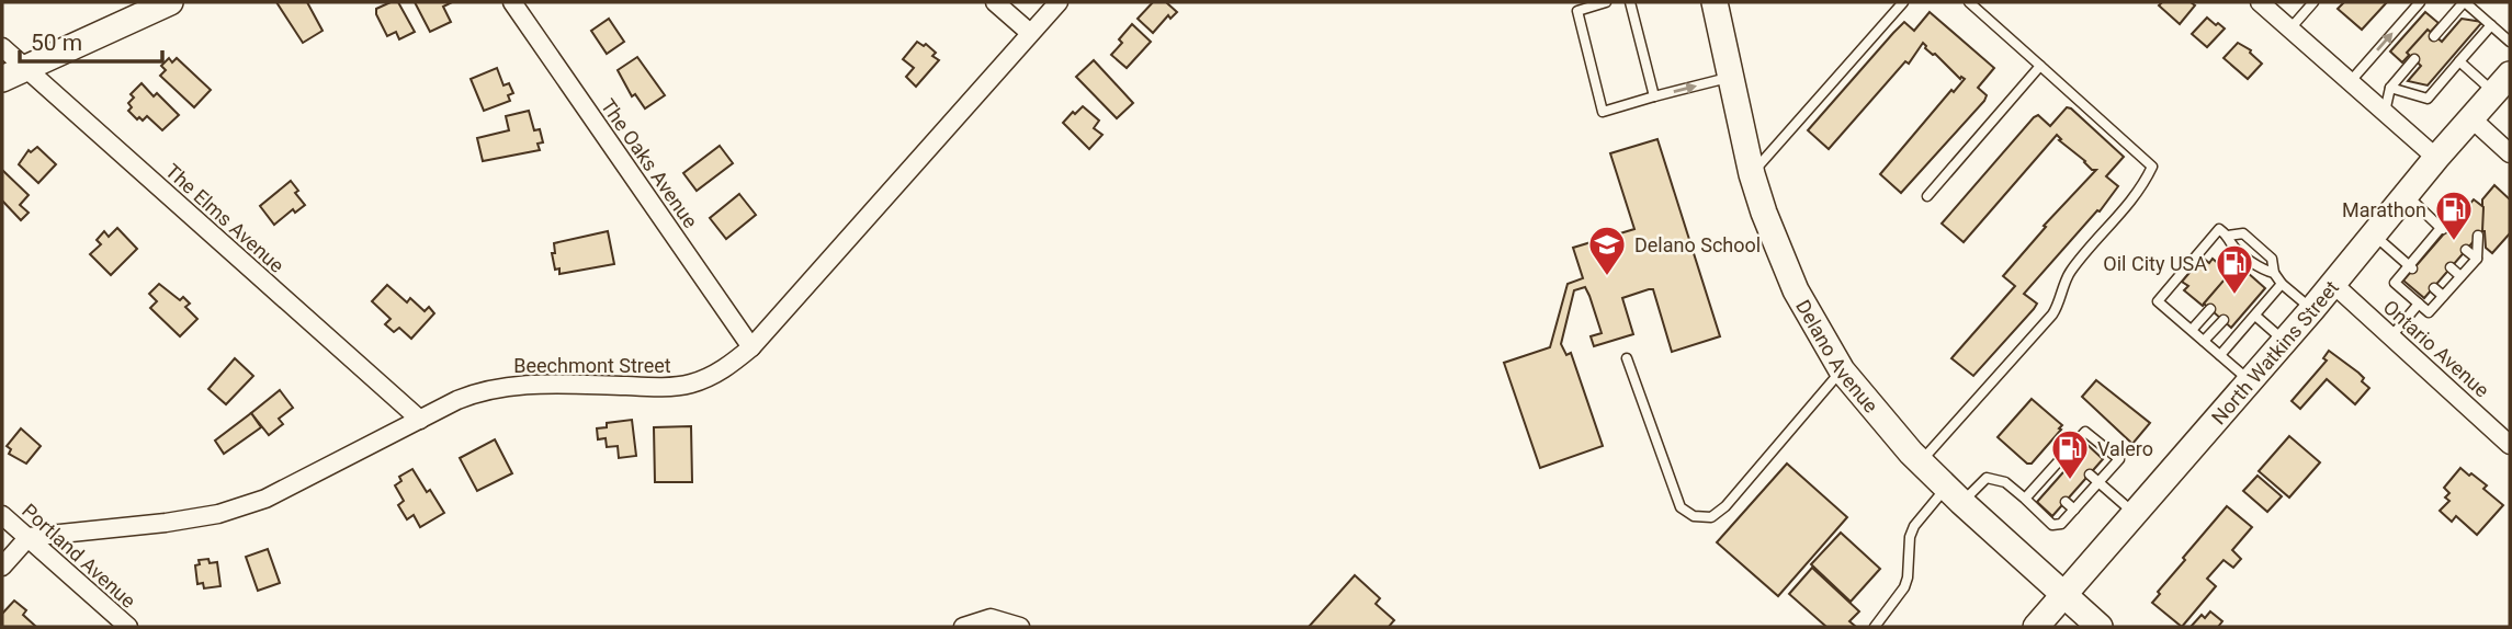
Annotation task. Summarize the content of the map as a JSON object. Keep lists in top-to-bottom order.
{
  "streets": {
    "main road": ["North Watkins Street", "Delano Avenue"],
    "street": [
      "The Oaks Avenue",
      "The Elms Avenue",
      "Ontario Avenue",
      "Beechmont Street",
      "Portland Avenue"
    ]
  },
  "crossings": [
    ["The Oaks Avenue", "Beechmont Street"],
    ["The Elms Avenue", "Beechmont Street"],
    ["Ontario Avenue", "North Watkins Street"],
    ["North Watkins Street", "Delano Avenue"],
    ["Beechmont Street", "Portland Avenue"]
  ],
  "places": {
    "fuel station": ["Marathon", "Oil City USA", "Valero"],
    "school or university": ["Delano School"]
  },
  "scale_bar": "50 m"
}
